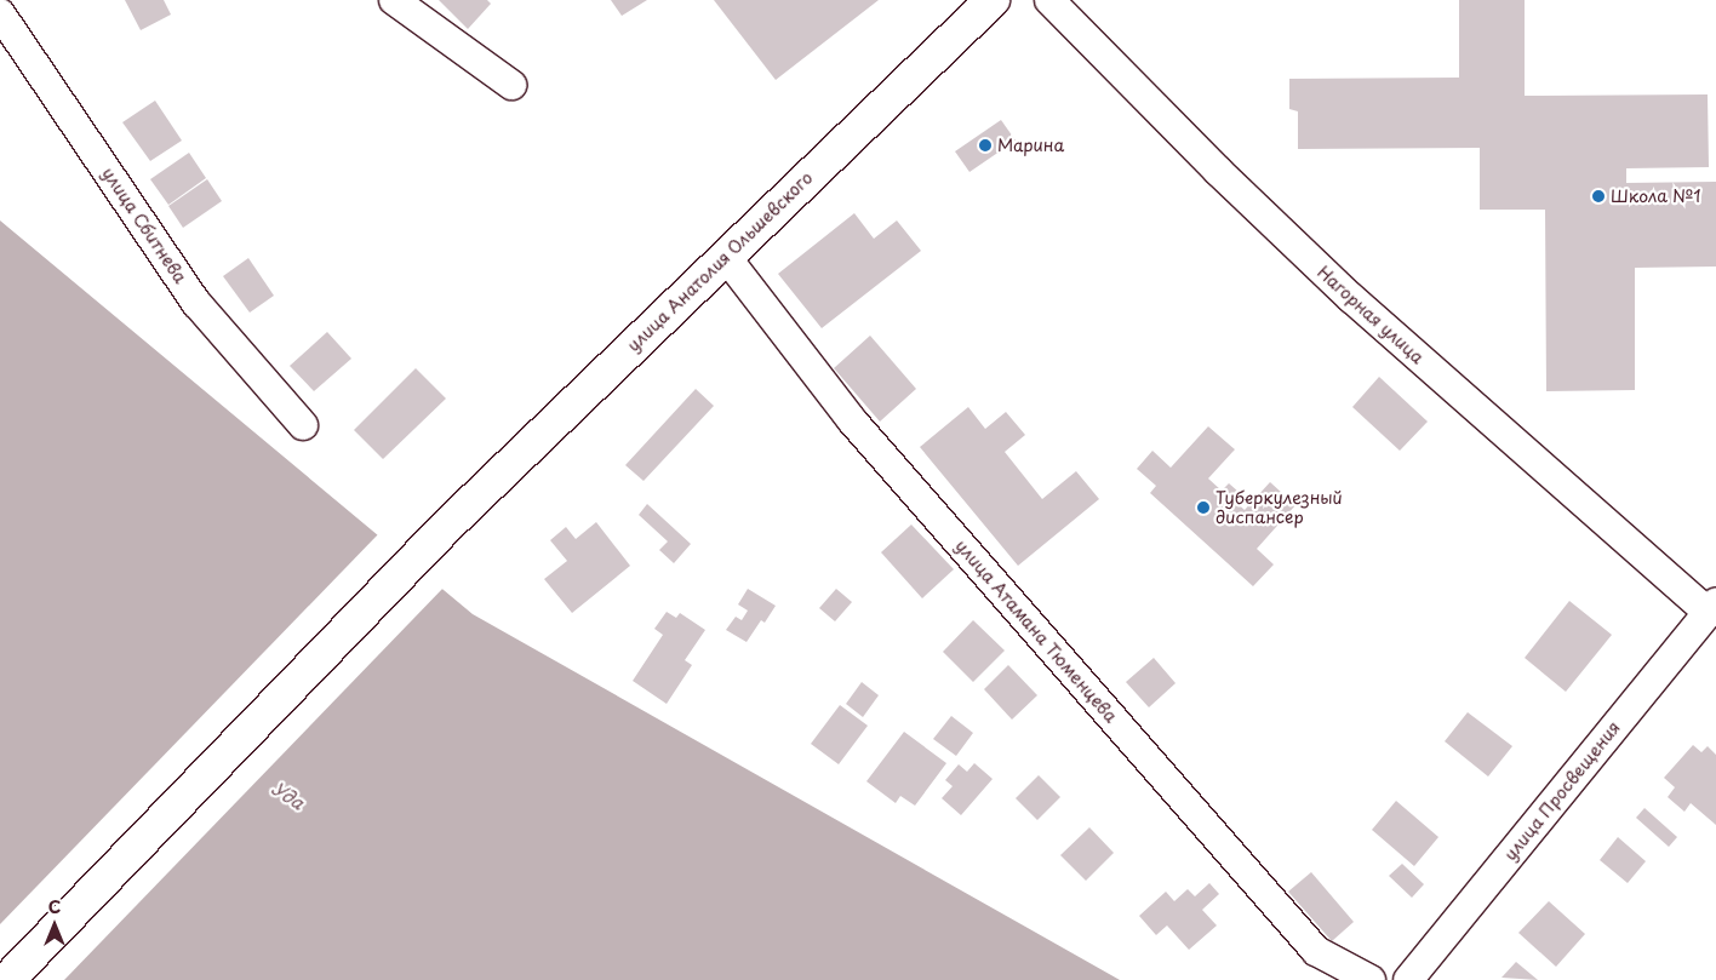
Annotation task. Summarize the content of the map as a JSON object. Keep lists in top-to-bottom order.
{
  "streets": {
    "highway": ["улица Анатолия Ольшевского"],
    "street": [
      "улица Сбитнева",
      "Нагорная улица",
      "улица Атамана Тюменцева",
      "улица Просвещения"
    ]
  },
  "crossings": [
    ["улица Анатолия Ольшевского", "улица Атамана Тюменцева"],
    ["Нагорная улица", "улица Просвещения"]
  ],
  "water": ["Уда"],
  "places": ["Марина", "Школа №1", "Туберкулезный диспансер"],
  "north": "top"
}
